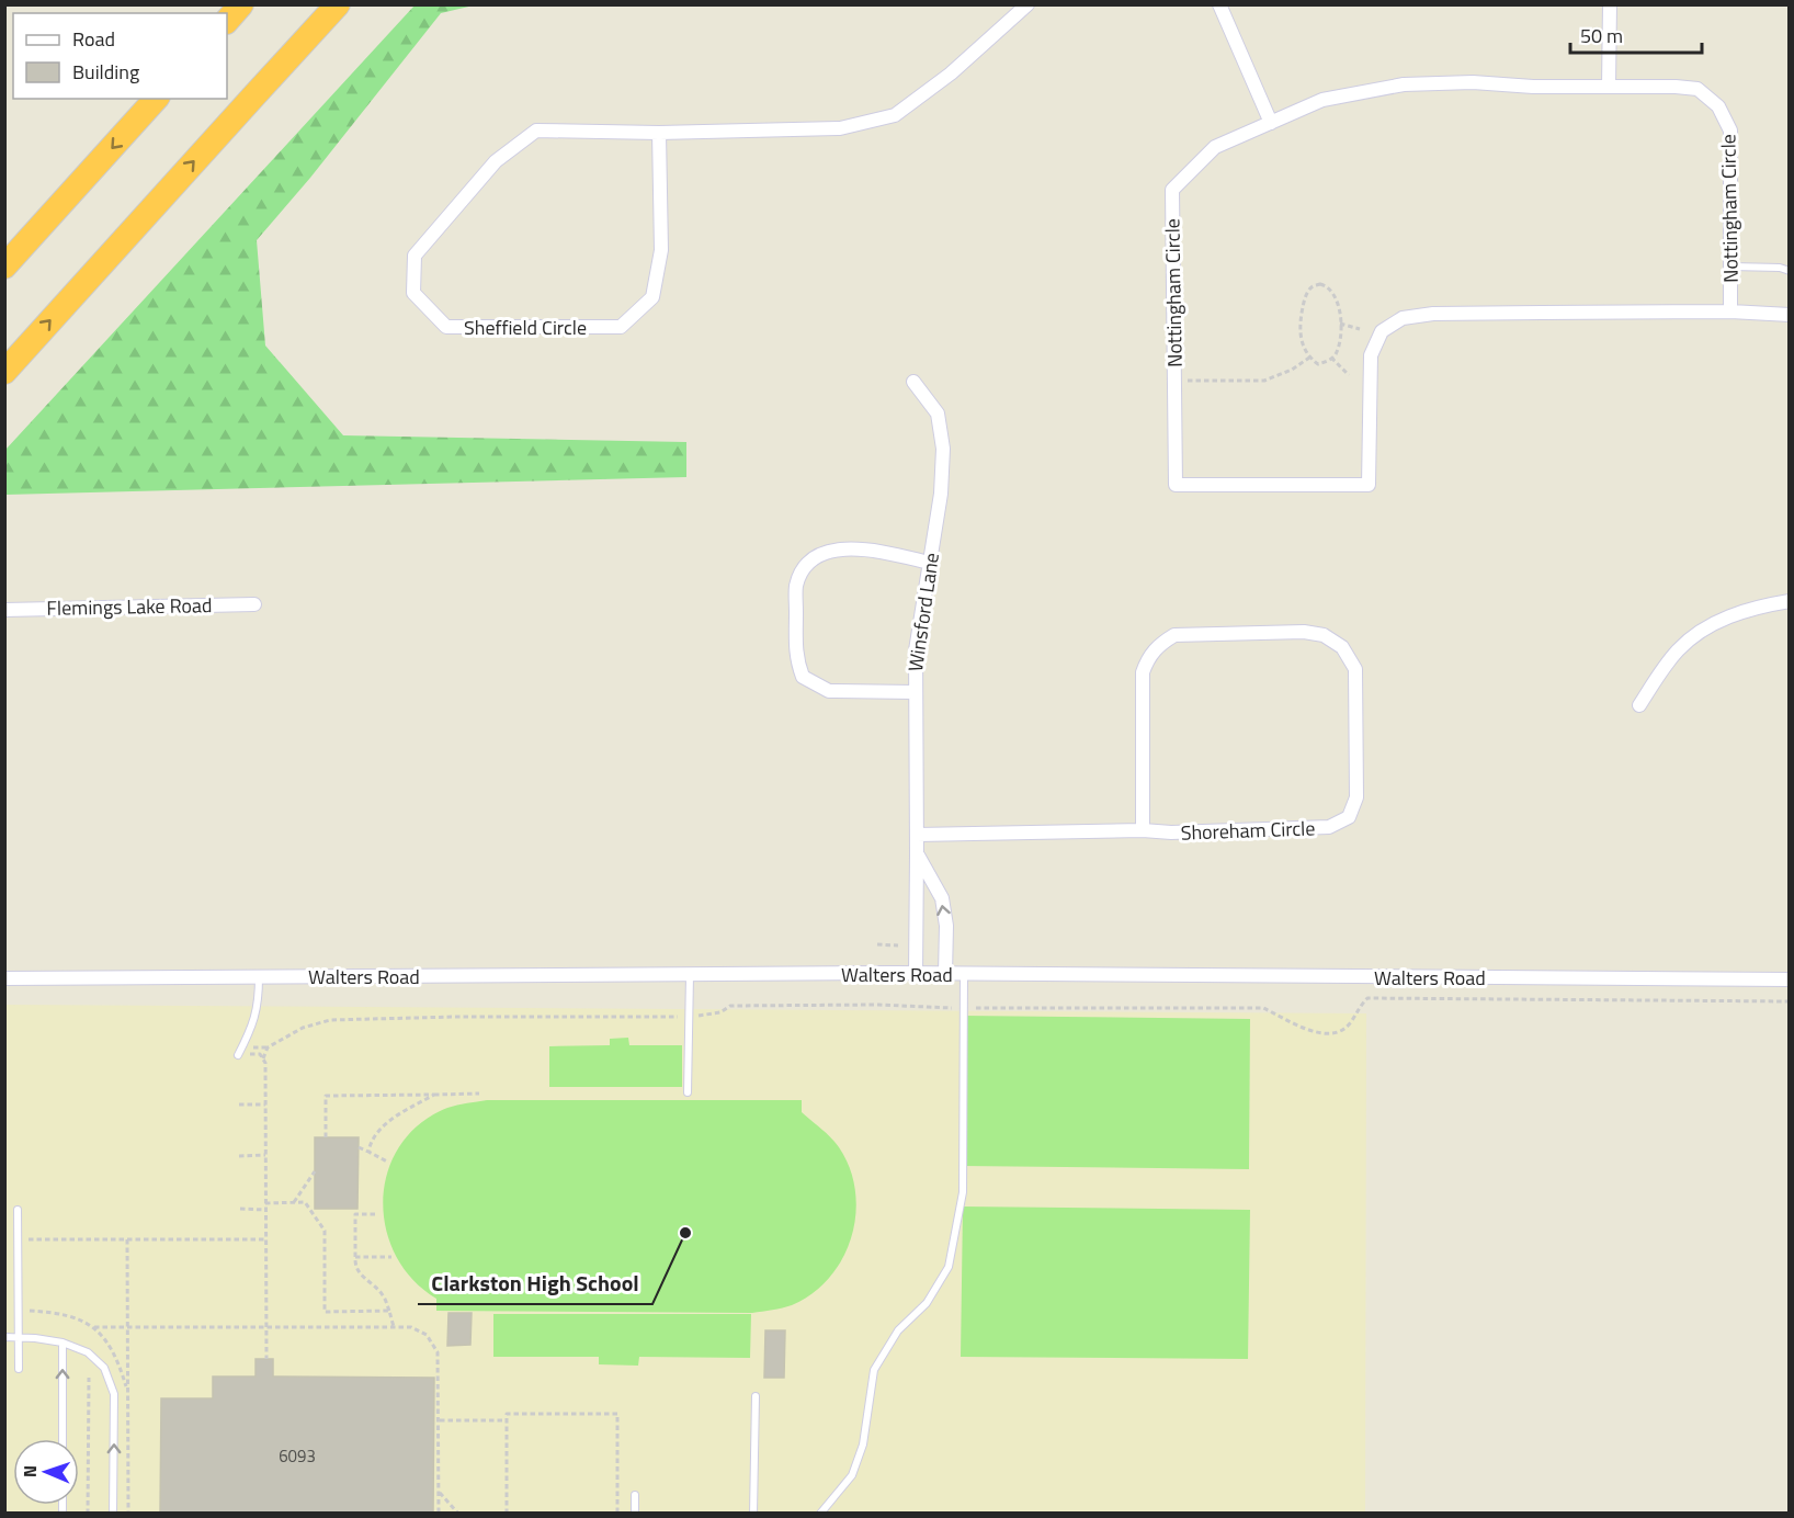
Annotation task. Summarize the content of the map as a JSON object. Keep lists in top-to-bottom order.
{
  "streets": {
    "street": [
      "Nottingham Circle",
      "Sheffield Circle",
      "Flemings Lake Road",
      "Winsford Lane",
      "Shoreham Circle",
      "Walters Road"
    ]
  },
  "crossings": [
    ["Winsford Lane", "Shoreham Circle"],
    ["Winsford Lane", "Walters Road"]
  ],
  "places": ["Clarkston High School"],
  "house_numbers": ["6093"],
  "legend": ["Road", "Building"],
  "scale_bar": "50 m",
  "north": "left"
}
